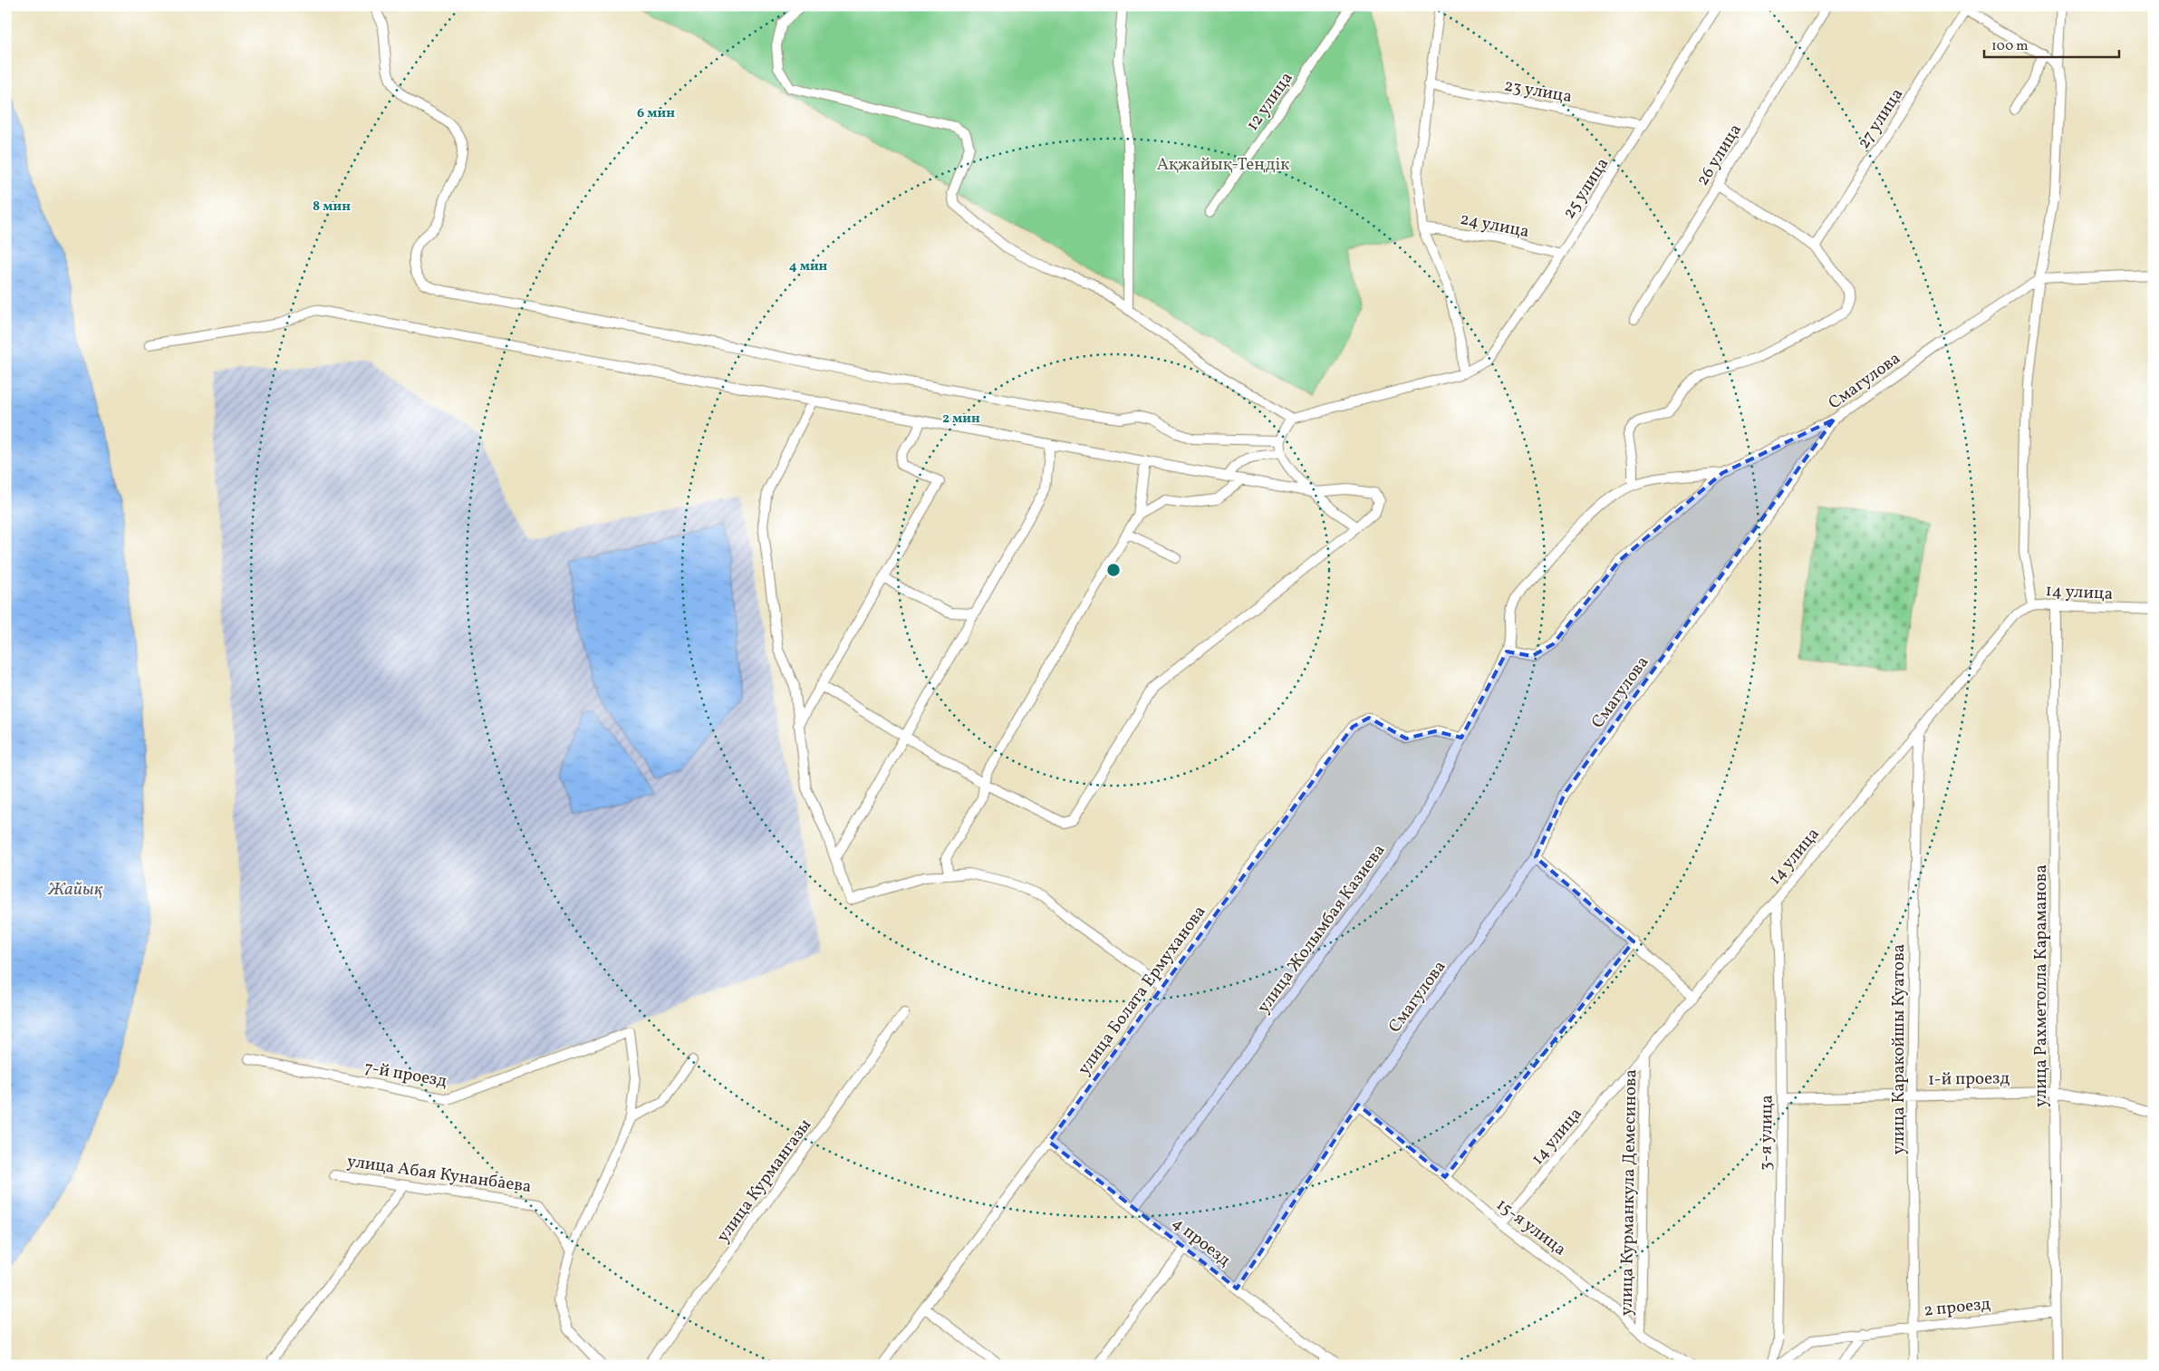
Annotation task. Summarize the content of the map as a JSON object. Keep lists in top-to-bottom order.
{
  "streets": {
    "street": [
      "23 улица",
      "12 улица",
      "27 улица",
      "26 улица",
      "25 улица",
      "24 улица",
      "Смагулова",
      "14 улица",
      "улица Жолымбая Казиева",
      "улица Рахметолла Караманова",
      "улица Болата Ермуханова",
      "улица Каракойшы Куатова",
      "7-й проезд",
      "1-й проезд",
      "3-я улица",
      "улица Абая Кунанбаева",
      "улица Курмангазы",
      "улица Курманкула Демесинова",
      "15-я улица",
      "4 проезд",
      "2 проезд"
    ]
  },
  "crossings": [
    ["23 улица", "25 улица"],
    ["25 улица", "24 улица"],
    ["Смагулова", "улица Жолымбая Казиева"],
    ["Смагулова", "15-я улица"],
    ["Смагулова", "4 проезд"],
    ["14 улица", "улица Рахметолла Караманова"],
    ["14 улица", "улица Каракойшы Куатова"],
    ["14 улица", "3-я улица"],
    ["14 улица", "улица Курманкула Демесинова"],
    ["14 улица", "15-я улица"],
    ["улица Жолымбая Казиева", "улица Болата Ермуханова"],
    ["улица Жолымбая Казиева", "4 проезд"],
    ["улица Рахметолла Караманова", "1-й проезд"],
    ["улица Рахметолла Караманова", "2 проезд"],
    ["улица Болата Ермуханова", "4 проезд"],
    ["улица Каракойшы Куатова", "1-й проезд"],
    ["улица Каракойшы Куатова", "2 проезд"],
    ["1-й проезд", "3-я улица"],
    ["улица Курманкула Демесинова", "15-я улица"]
  ],
  "water": ["Жайық"],
  "parks": ["Ақжайық-Теңдік"],
  "scale_bar": "100 m",
  "rings": [
    "6 мин",
    "8 мин",
    "4 мин",
    "2 мин"
  ]
}
